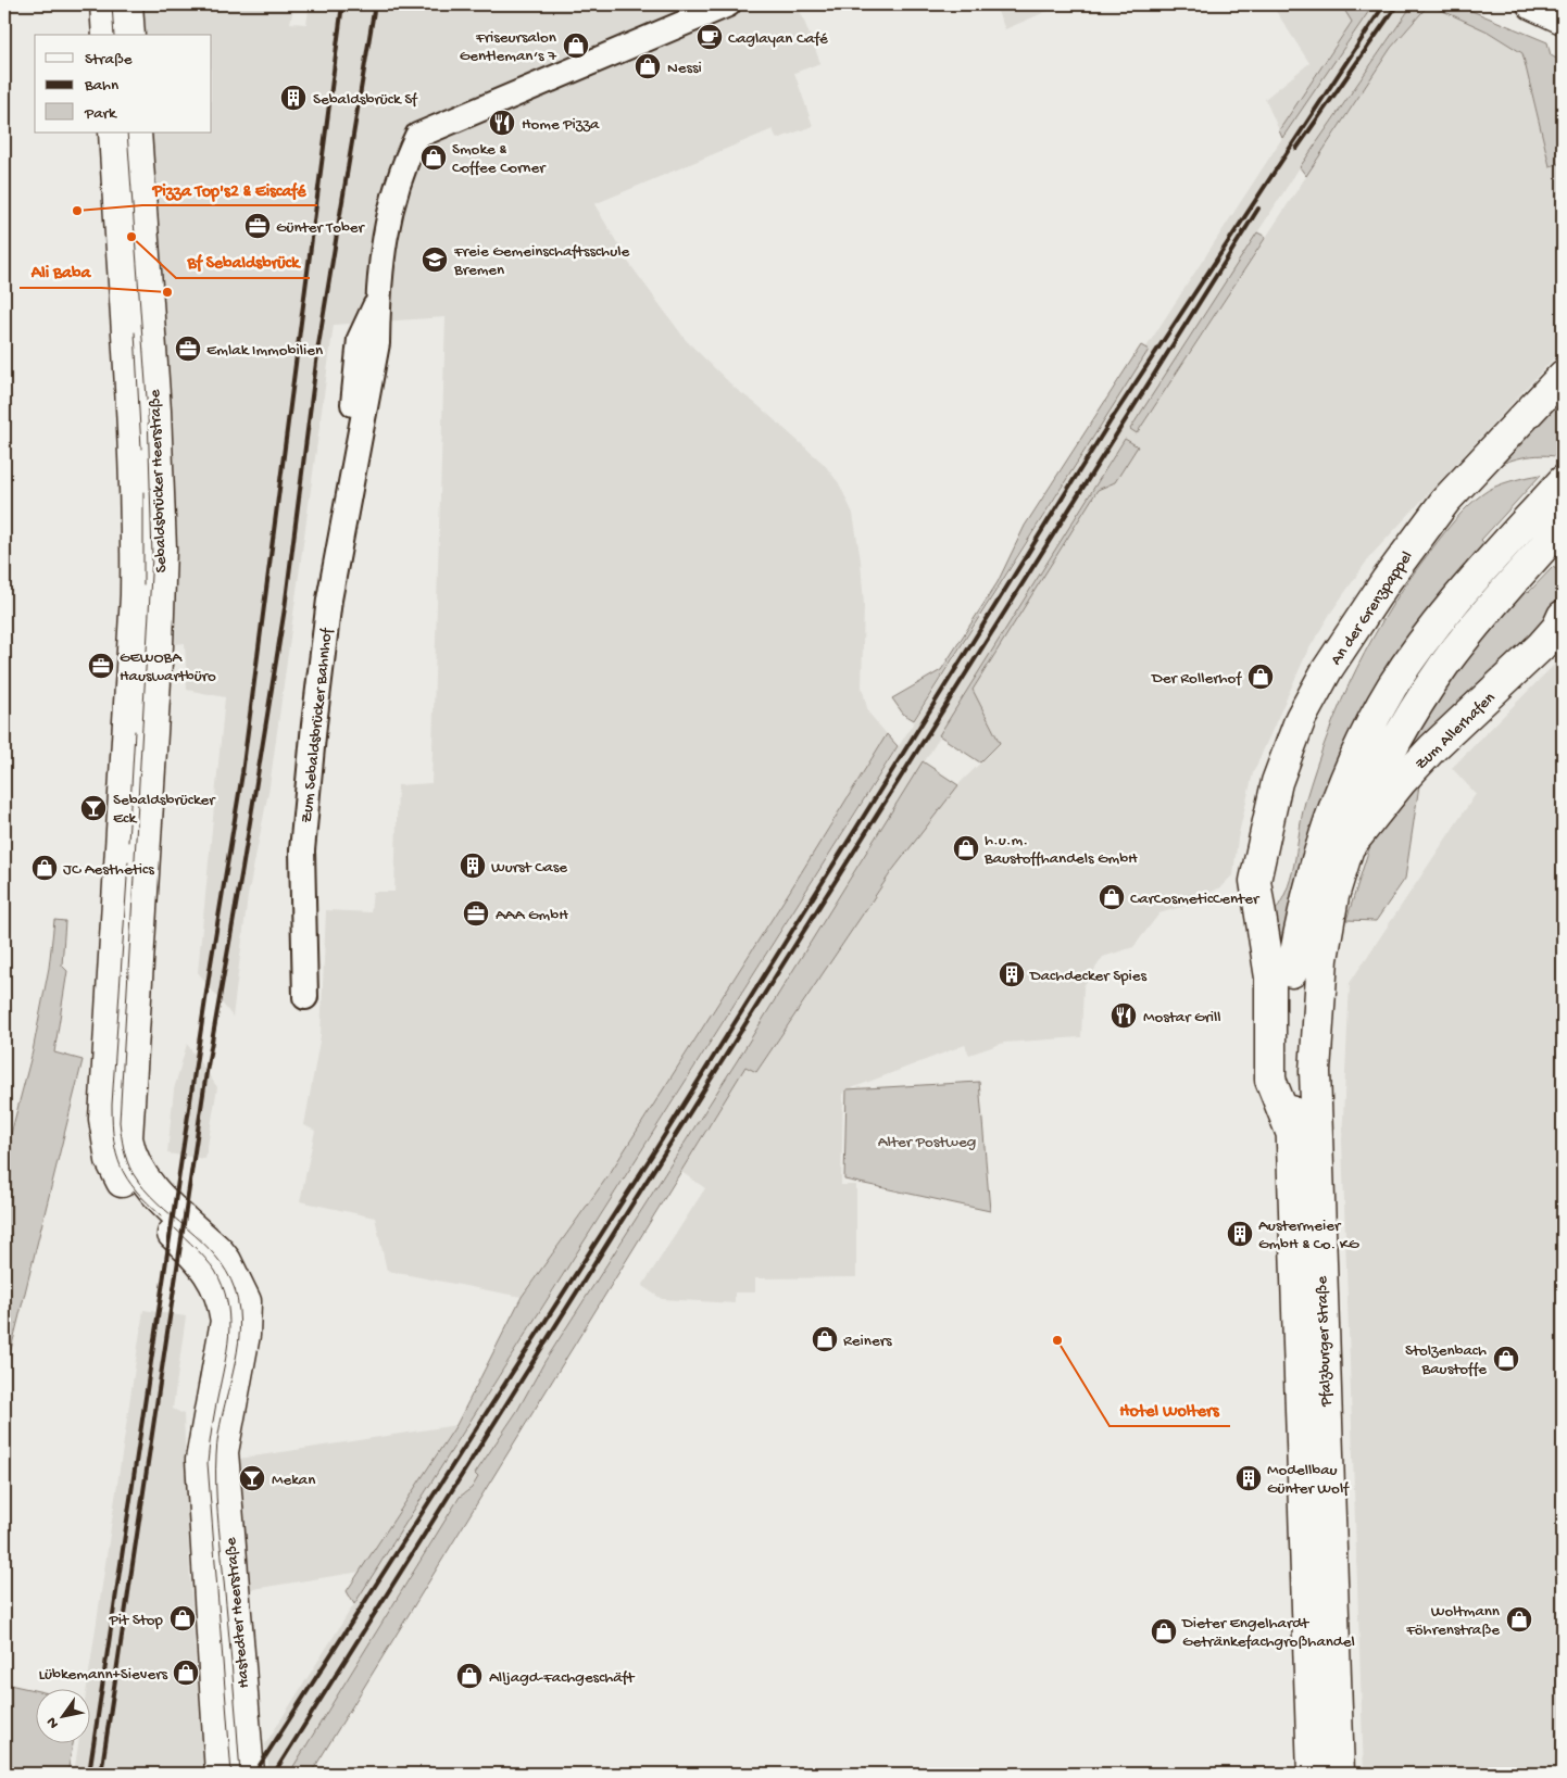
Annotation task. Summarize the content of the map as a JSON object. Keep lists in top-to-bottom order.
{
  "streets": {
    "main road": [
      "Sebaldsbrücker Heerstraße",
      "An der Grenzpappel",
      "Zum Allerhafen",
      "Pfalzburger Straße",
      "Hastedter Heerstraße"
    ],
    "street": ["Zum Sebaldsbrücker Bahnhof"]
  },
  "crossings": [
    ["An der Grenzpappel", "Pfalzburger Straße"],
    ["Zum Allerhafen", "Pfalzburger Straße"]
  ],
  "parks": ["Alter Postweg"],
  "places": {
    "cafe": ["Caglayan Café"],
    "shop": [
      "Friseursalon Gentleman‘s 7",
      "Nessi",
      "Smoke & Coffee Corner",
      "Der Rollerhof",
      "h.u.m. Baustoffhandels GmbH",
      "JC Aesthetics",
      "CarCosmeticCenter",
      "Reiners",
      "Stolzenbach Baustoffe",
      "Pit Stop",
      "Woltmann Föhrenstraße",
      "Dieter Engelhardt Getränkefachgroßhandel",
      "Lübkemann+Sievers",
      "Alljagd-Fachgeschäft"
    ],
    "building": [
      "Sebaldsbrück Sf",
      "Wurst Case",
      "Dachdecker Spies",
      "Austermeier GmbH & Co. KG",
      "Modellbau Günter Wolf"
    ],
    "restaurant": ["Home Pizza", "Mostar Grill"],
    "other": [
      "Pizza Top's2 & Eiscafé",
      "Bf Sebaldsbrück",
      "Ali Baba",
      "Hotel Wolters"
    ],
    "office": [
      "Günter Tober",
      "Emlak Immobilien",
      "GEWOBA Hauswartbüro",
      "AAA GmbH"
    ],
    "school or university": ["Freie Gemeinschaftsschule Bremen"],
    "bar": ["Sebaldsbrücker Eck", "Mekan"]
  },
  "legend": ["Straße", "Bahn", "Park"],
  "north": "bottom left"
}
